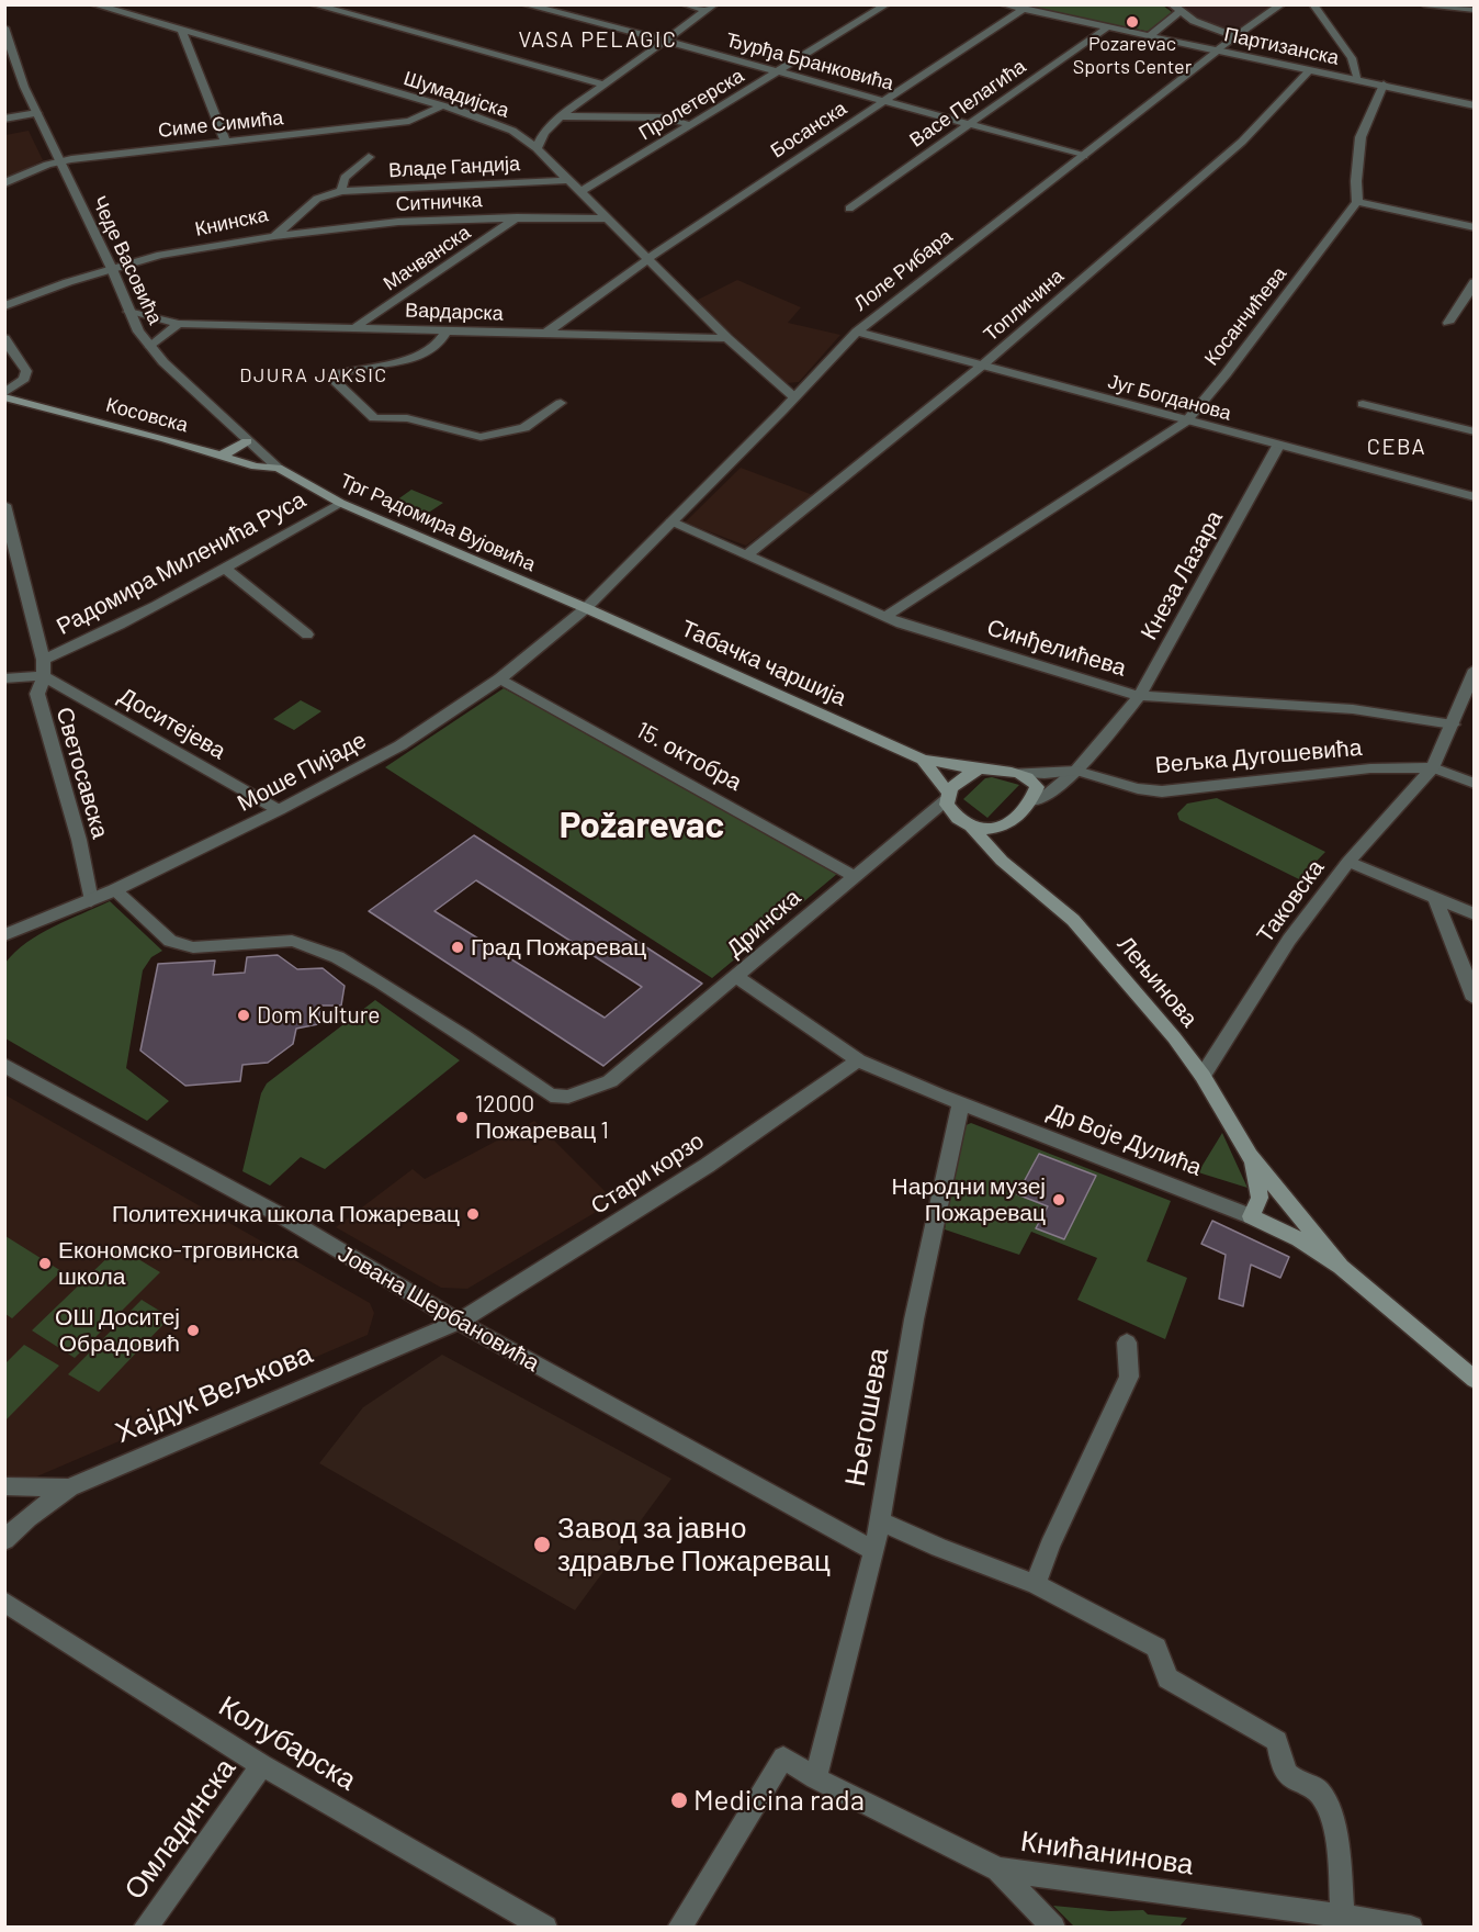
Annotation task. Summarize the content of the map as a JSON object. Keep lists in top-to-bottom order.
{
  "streets": {
    "main road": [
      "Косовска",
      "Трг Радомира Вујовића",
      "Табачка чаршија",
      "Лењинова",
      "Др Воје Дулића"
    ],
    "street": [
      "Партизанска",
      "Ђурђа Бранковића",
      "Шумадијска",
      "Васе Пелагића",
      "Пролетерска",
      "Симе Симића",
      "Босанска",
      "Владе Гандија",
      "Ситничка",
      "Книнска",
      "Мачванска",
      "Чеде Васовића",
      "Лоле Рибара",
      "Топличина",
      "Вардарска",
      "Косанчићева",
      "Југ Богданова",
      "Радомира Миленића Руса",
      "Кнеза Лазара",
      "Синђелићева",
      "Доситејева",
      "15. октобра",
      "Вељка Дугошевића",
      "Моше Пијаде",
      "Светосавска",
      "Таковска",
      "Дринска",
      "Стари корзо",
      "Јована Шербановића",
      "Хајдук Вељкова",
      "Његошева",
      "Колубарска",
      "Омладинска",
      "Книћанинова"
    ]
  },
  "crossings": [
    ["Партизанска", "Васе Пелагића"],
    ["Партизанска", "Босанска"],
    ["Партизанска", "Лоле Рибара"],
    ["Партизанска", "Топличина"],
    ["Ђурђа Бранковића", "Васе Пелагића"],
    ["Ђурђа Бранковића", "Пролетерска"],
    ["Ђурђа Бранковића", "Босанска"],
    ["Ђурђа Бранковића", "Лоле Рибара"],
    ["Шумадијска", "Пролетерска"],
    ["Шумадијска", "Симе Симића"],
    ["Шумадијска", "Босанска"],
    ["Шумадијска", "Владе Гандија"],
    ["Шумадијска", "Ситничка"],
    ["Шумадијска", "Лоле Рибара"],
    ["Шумадијска", "Вардарска"],
    ["Симе Симића", "Чеде Васовића"],
    ["Босанска", "Вардарска"],
    ["Владе Гандија", "Книнска"],
    ["Ситничка", "Книнска"],
    ["Ситничка", "Мачванска"],
    ["Книнска", "Чеде Васовића"],
    ["Мачванска", "Вардарска"],
    ["Чеде Васовића", "Вардарска"],
    ["Чеде Васовића", "Косовска"],
    ["Чеде Васовића", "Трг Радомира Вујовића"],
    ["Лоле Рибара", "Југ Богданова"],
    ["Лоле Рибара", "Трг Радомира Вујовића"],
    ["Лоле Рибара", "Синђелићева"],
    ["Лоле Рибара", "Табачка чаршија"],
    ["Лоле Рибара", "Моше Пијаде"],
    ["Топличина", "Југ Богданова"],
    ["Топличина", "Синђелићева"],
    ["Косанчићева", "Југ Богданова"],
    ["Косанчићева", "Синђелићева"],
    ["Југ Богданова", "Кнеза Лазара"],
    ["Косовска", "Трг Радомира Вујовића"],
    ["Трг Радомира Вујовића", "Радомира Миленића Руса"],
    ["Трг Радомира Вујовића", "Табачка чаршија"],
    ["Трг Радомира Вујовића", "Моше Пијаде"],
    ["Радомира Миленића Руса", "Светосавска"],
    ["Кнеза Лазара", "Синђелићева"],
    ["Кнеза Лазара", "Табачка чаршија"],
    ["Кнеза Лазара", "Вељка Дугошевића"],
    ["Кнеза Лазара", "Дринска"],
    ["Кнеза Лазара", "Лењинова"],
    ["Синђелићева", "Таковска"],
    ["Табачка чаршија", "Вељка Дугошевића"],
    ["Табачка чаршија", "Моше Пијаде"],
    ["Табачка чаршија", "Дринска"],
    ["Табачка чаршија", "Лењинова"],
    ["Доситејева", "Моше Пијаде"],
    ["Доситејева", "Светосавска"],
    ["15. октобра", "Моше Пијаде"],
    ["15. октобра", "Дринска"],
    ["Вељка Дугошевића", "Таковска"],
    ["Вељка Дугошевића", "Дринска"],
    ["Вељка Дугошевића", "Лењинова"],
    ["Моше Пијаде", "Светосавска"],
    ["Моше Пијаде", "Дринска"],
    ["Таковска", "Лењинова"],
    ["Дринска", "Лењинова"],
    ["Дринска", "Др Воје Дулића"],
    ["Лењинова", "Др Воје Дулића"],
    ["Др Воје Дулића", "Стари корзо"],
    ["Др Воје Дулића", "Његошева"],
    ["Стари корзо", "Јована Шербановића"],
    ["Стари корзо", "Хајдук Вељкова"],
    ["Јована Шербановића", "Хајдук Вељкова"],
    ["Јована Шербановића", "Његошева"],
    ["Његошева", "Книћанинова"],
    ["Колубарска", "Омладинска"]
  ],
  "districts": [
    "VASA PELAGIC",
    "DJURA JAKSIC",
    "CEBA",
    "Požarevac"
  ],
  "places": [
    "Pozarevac Sports Center",
    "Град Пожаревац",
    "Dom Kulture",
    "12000 Пожаревац 1",
    "Народни музеј Пожаревац",
    "Политехничка школа Пожаревац",
    "Економско-трговинска школа",
    "ОШ Доситеј Обрадовић",
    "Завод за јавно здравље Пожаревац",
    "Medicina rada"
  ]
}
